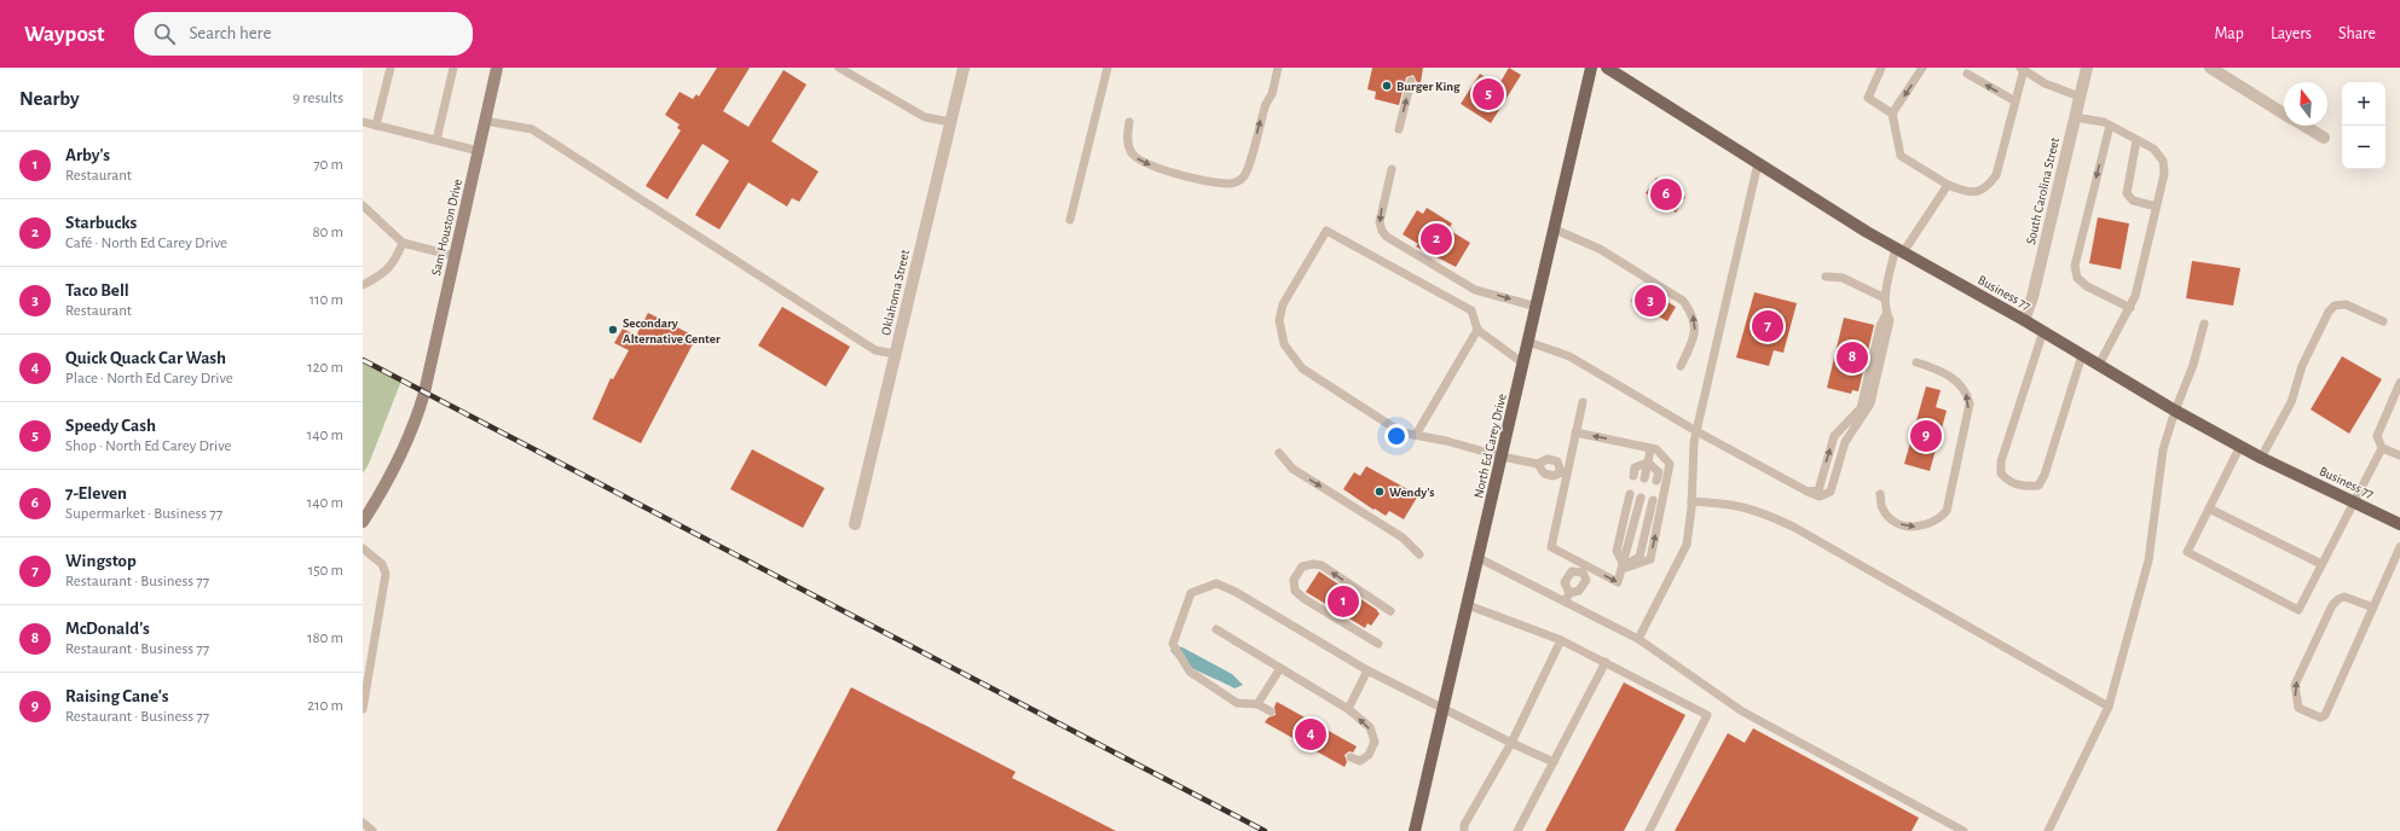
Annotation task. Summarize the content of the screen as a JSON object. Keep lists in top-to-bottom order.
{
  "streets": {
    "main road": ["Business 77", "North Ed Carey Drive"],
    "street": ["South Carolina Street", "Sam Houston Drive", "Oklahoma Street"]
  },
  "crossings": [
    ["South Carolina Street", "Business 77"]
  ],
  "places": ["Burger King", "Secondary Alternative Center", "Wendy's"],
  "north": "top",
  "page": {
    "header": "Waypost",
    "search": "Search here",
    "nav": ["Map", "Layers", "Share"],
    "heading": ["Nearby", "9 results"],
    "pins": [
      "5",
      "6",
      "2",
      "3",
      "7",
      "8",
      "9",
      "1",
      "4"
    ],
    "map_buttons": ["+", "−"],
    "list": [
      {
        "mark": "1",
        "name": "Arby's",
        "note": "Restaurant",
        "value": "70 m"
      },
      {
        "mark": "2",
        "name": "Starbucks",
        "note": "Café · North Ed Carey Drive",
        "value": "80 m"
      },
      {
        "mark": "3",
        "name": "Taco Bell",
        "note": "Restaurant",
        "value": "110 m"
      },
      {
        "mark": "4",
        "name": "Quick Quack Car Wash",
        "note": "Place · North Ed Carey Drive",
        "value": "120 m"
      },
      {
        "mark": "5",
        "name": "Speedy Cash",
        "note": "Shop · North Ed Carey Drive",
        "value": "140 m"
      },
      {
        "mark": "6",
        "name": "7-Eleven",
        "note": "Supermarket · Business 77",
        "value": "140 m"
      },
      {
        "mark": "7",
        "name": "Wingstop",
        "note": "Restaurant · Business 77",
        "value": "150 m"
      },
      {
        "mark": "8",
        "name": "McDonald's",
        "note": "Restaurant · Business 77",
        "value": "180 m"
      },
      {
        "mark": "9",
        "name": "Raising Cane's",
        "note": "Restaurant · Business 77",
        "value": "210 m"
      }
    ]
  }
}
